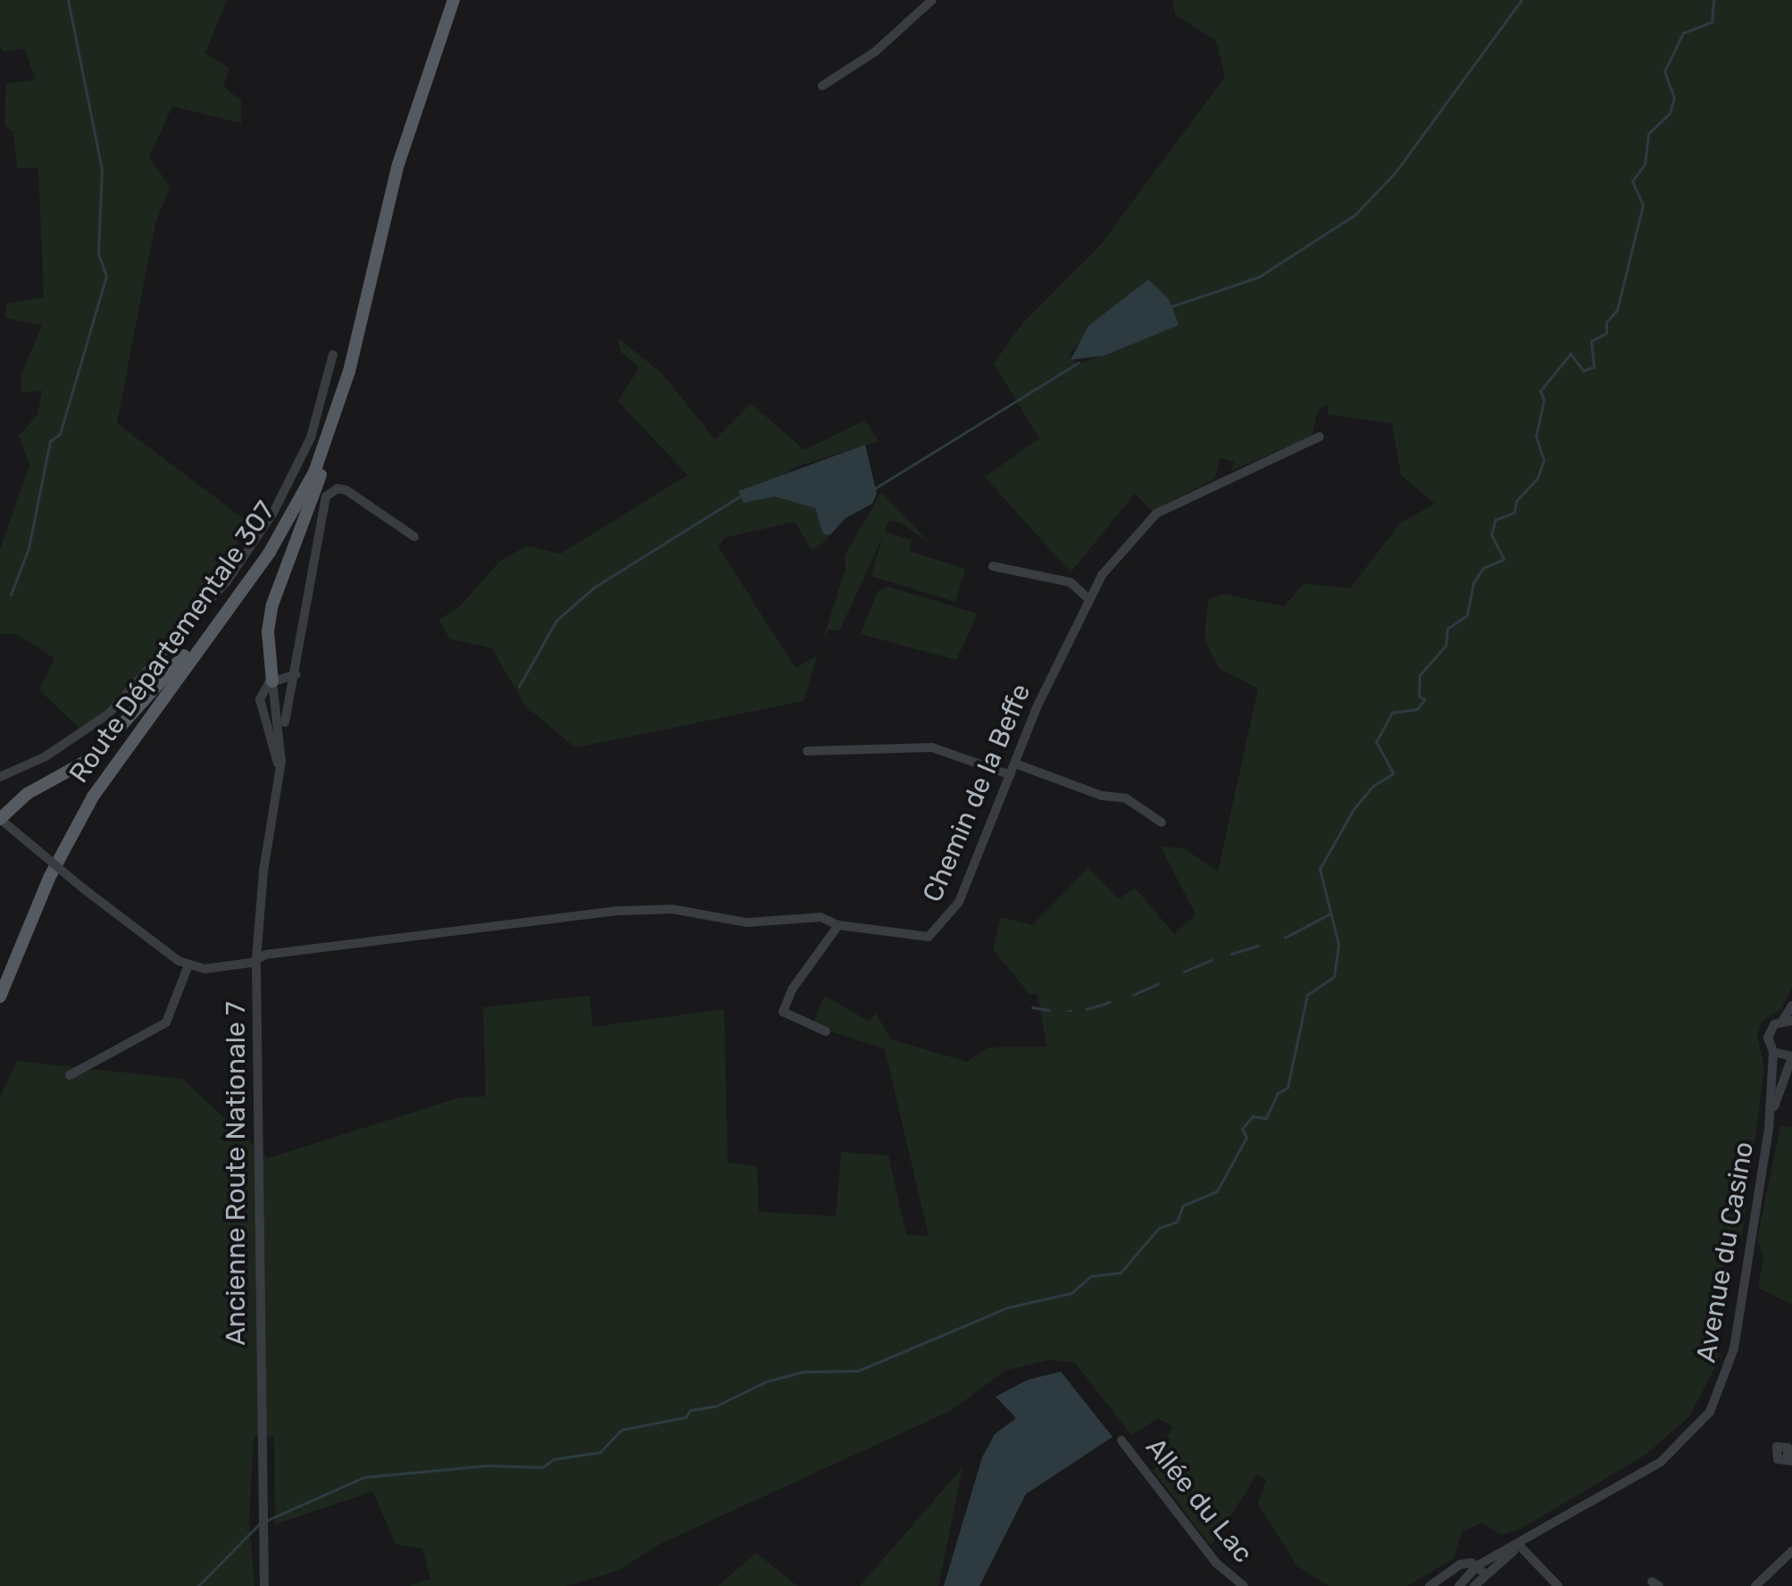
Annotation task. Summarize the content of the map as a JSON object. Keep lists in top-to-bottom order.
{
  "streets": {
    "main road": ["Route Départementale 307"],
    "street": [
      "Chemin de la Beffe",
      "Ancienne Route Nationale 7",
      "Avenue du Casino",
      "Allée du Lac"
    ]
  },
  "crossings": [
    ["Chemin de la Beffe", "Ancienne Route Nationale 7"]
  ]
}
